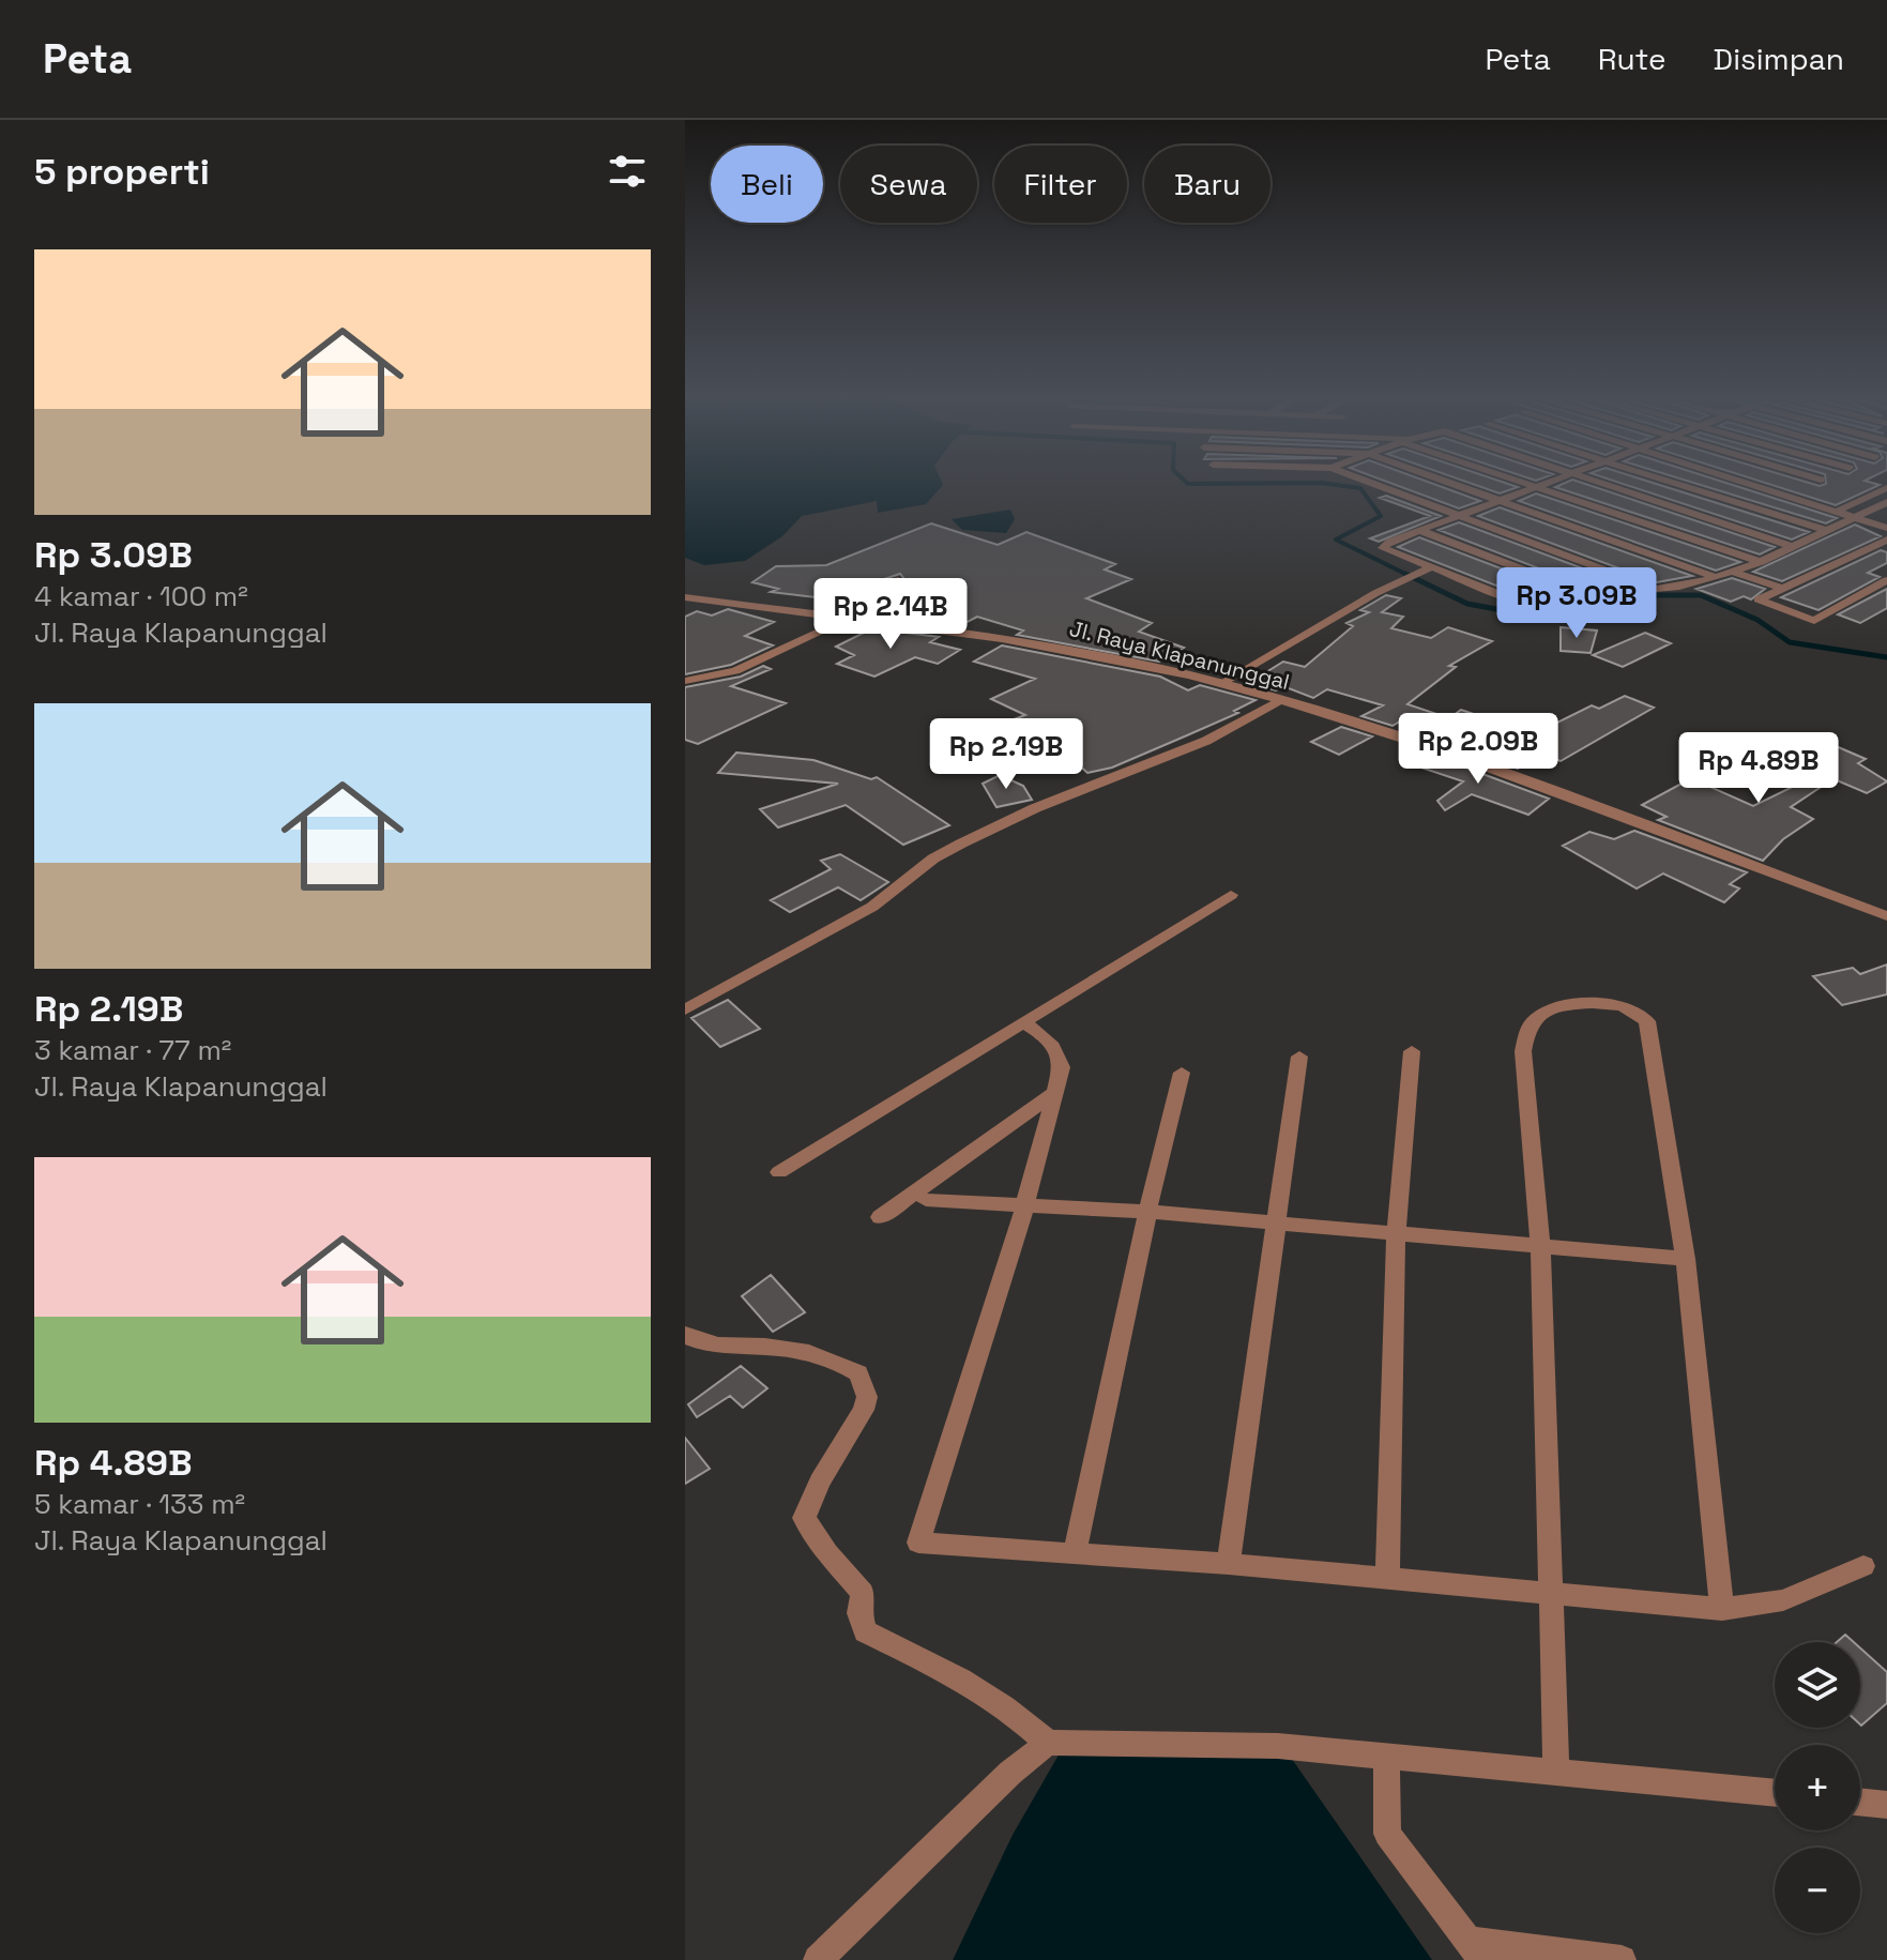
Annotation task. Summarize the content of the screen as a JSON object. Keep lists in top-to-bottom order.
{
  "streets": {
    "street": ["Jl. Raya Klapanunggal"]
  },
  "page": {
    "header": "Peta",
    "nav": ["Peta", "Rute", "Disimpan"],
    "heading": "5 properti",
    "chip": [
      "Beli",
      "Sewa",
      "Filter",
      "Baru"
    ],
    "list": [
      {
        "name": "Rp 3.09B",
        "note": "4 kamar · 100 m² · Jl. Raya Klapanunggal"
      },
      {
        "name": "Rp 2.19B",
        "note": "3 kamar · 77 m² · Jl. Raya Klapanunggal"
      },
      {
        "name": "Rp 4.89B",
        "note": "5 kamar · 133 m² · Jl. Raya Klapanunggal"
      }
    ],
    "price": [
      "Rp 3.09B",
      "Rp 2.14B",
      "Rp 2.09B",
      "Rp 2.19B",
      "Rp 4.89B"
    ],
    "map_buttons": ["+", "−"]
  }
}
